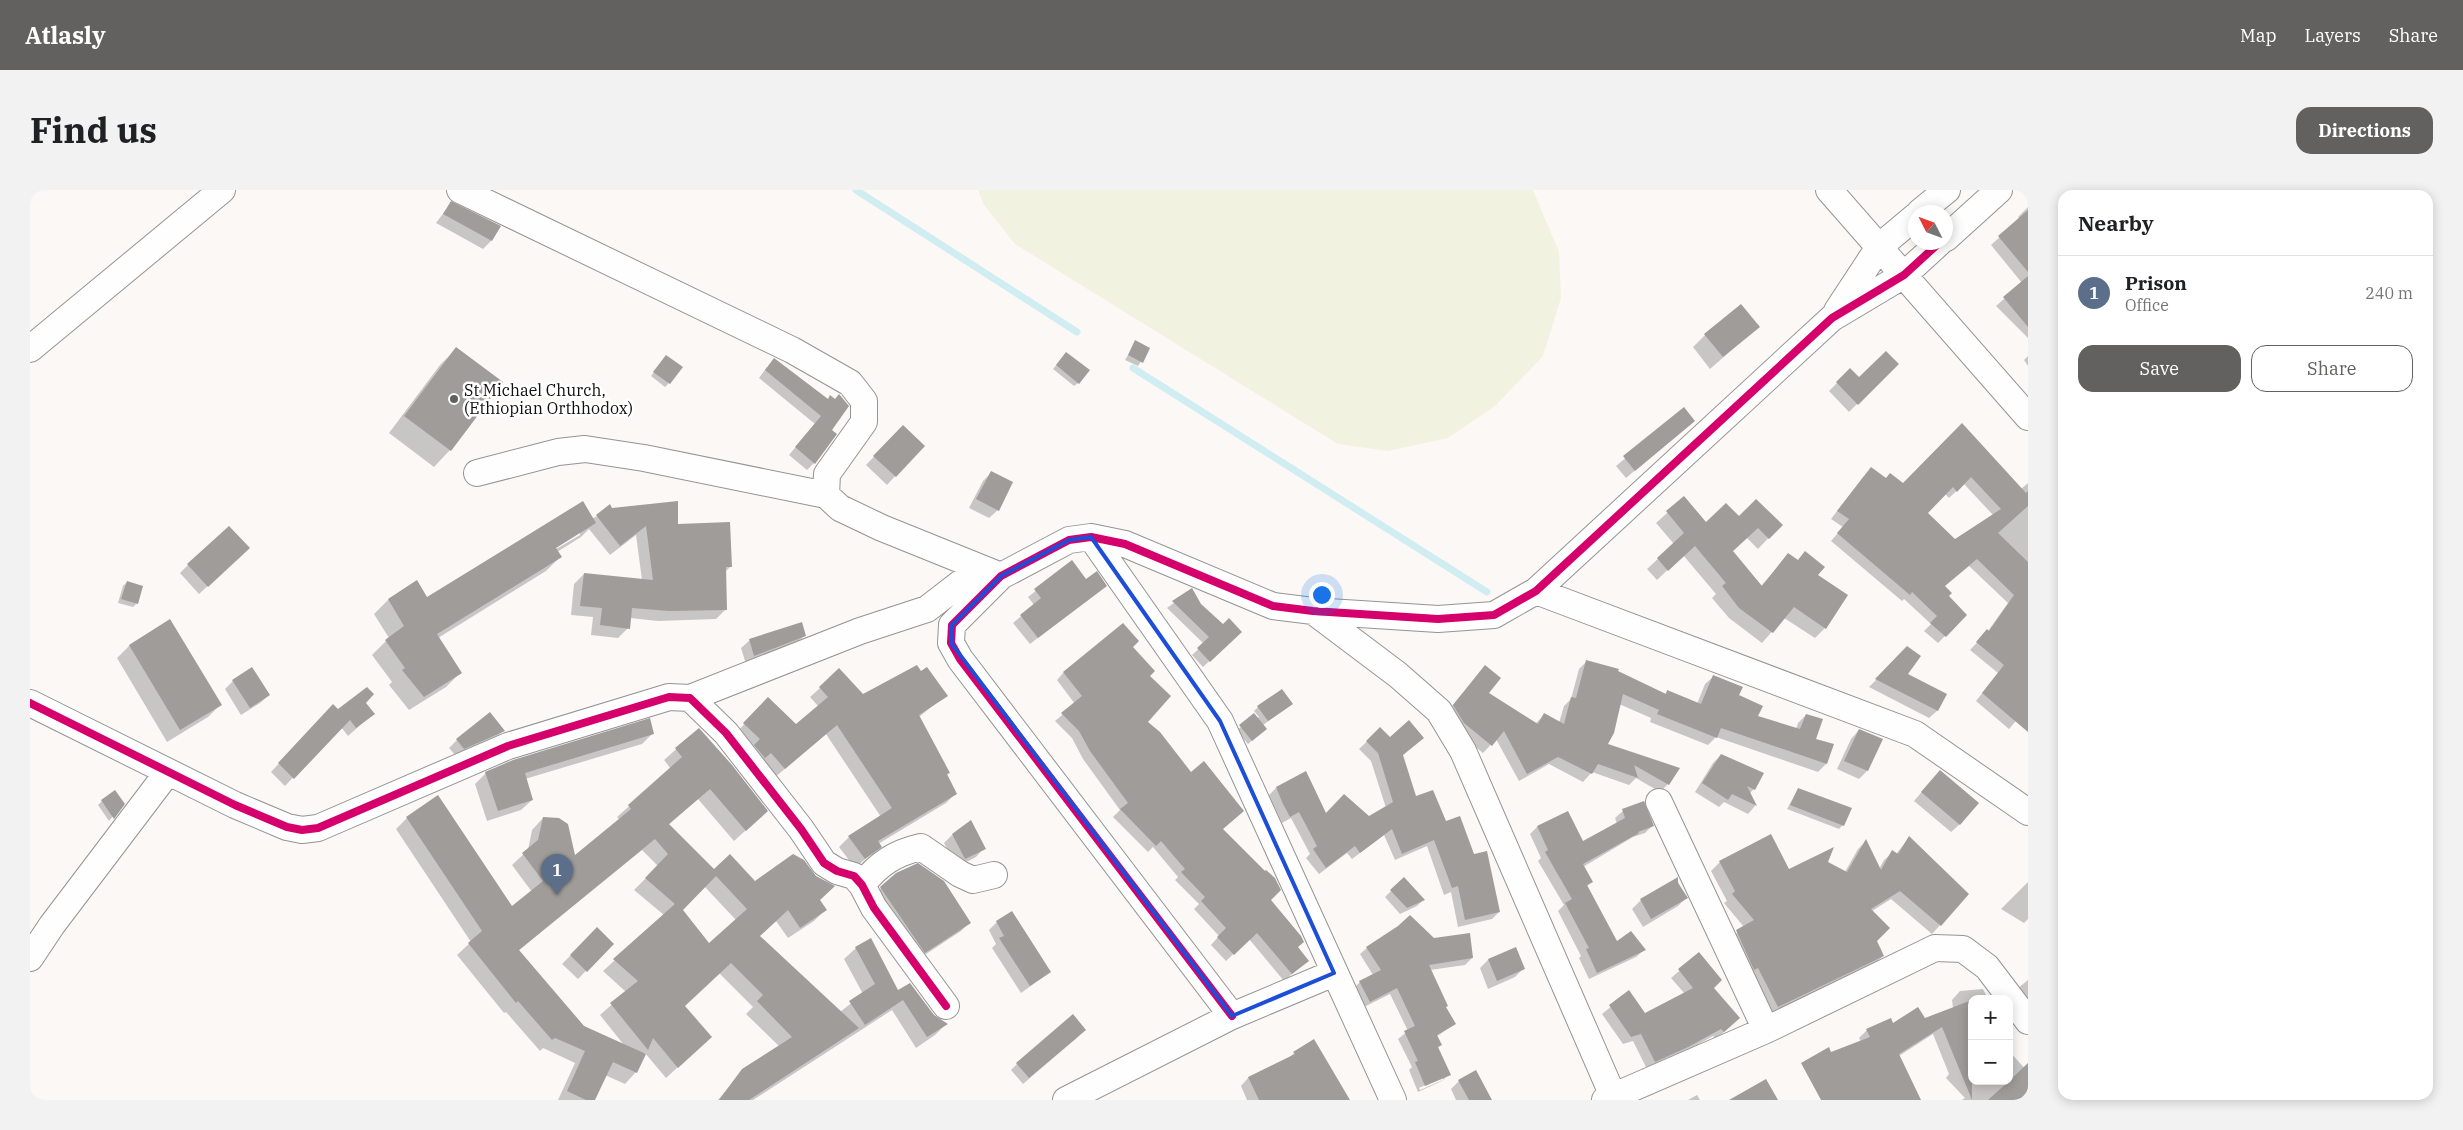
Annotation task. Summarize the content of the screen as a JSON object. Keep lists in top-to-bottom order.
{
  "places": ["St Michael Church, (Ethiopian Orthhodox)"],
  "north": "top left",
  "page": {
    "header": "Atlasly",
    "nav": ["Map", "Layers", "Share"],
    "title": "Find us",
    "buttons": [
      "Directions",
      ["Save", "Share"]
    ],
    "heading": "Nearby",
    "list": [
      {
        "mark": "1",
        "name": "Prison",
        "note": "Office",
        "value": "240 m"
      }
    ],
    "pins": "1",
    "map_buttons": ["+", "−"]
  }
}
